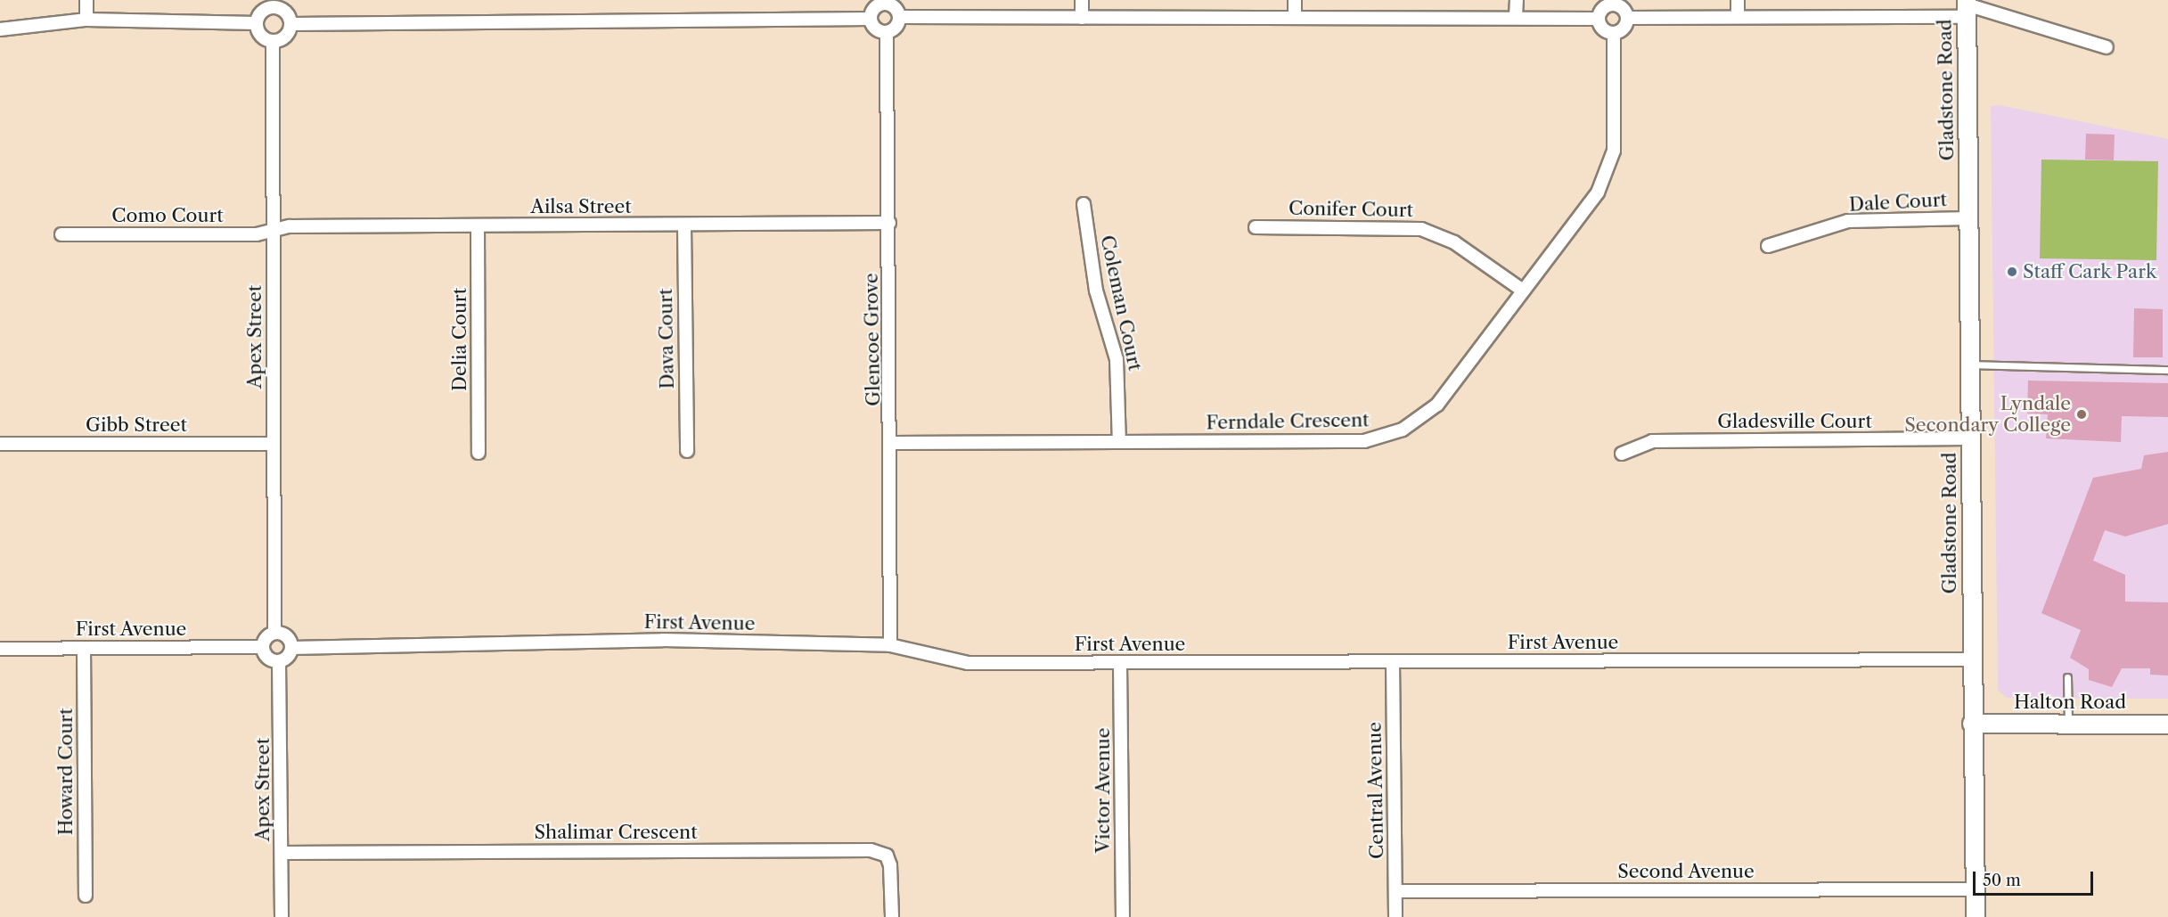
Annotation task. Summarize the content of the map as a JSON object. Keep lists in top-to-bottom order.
{
  "streets": {
    "main road": ["Gladstone Road", "Halton Road"],
    "street": [
      "Dale Court",
      "Ailsa Street",
      "Conifer Court",
      "Como Court",
      "Coleman Court",
      "Apex Street",
      "Dava Court",
      "Delia Court",
      "Glencoe Grove",
      "Ferndale Crescent",
      "Gladesville Court",
      "Gibb Street",
      "First Avenue",
      "Howard Court",
      "Victor Avenue",
      "Central Avenue",
      "Shalimar Crescent",
      "Second Avenue"
    ]
  },
  "crossings": [
    ["Gladstone Road", "Dale Court"],
    ["Gladstone Road", "Gladesville Court"],
    ["Gladstone Road", "First Avenue"],
    ["Gladstone Road", "Halton Road"],
    ["Gladstone Road", "Second Avenue"],
    ["Ailsa Street", "Como Court"],
    ["Ailsa Street", "Apex Street"],
    ["Ailsa Street", "Dava Court"],
    ["Ailsa Street", "Delia Court"],
    ["Ailsa Street", "Glencoe Grove"],
    ["Conifer Court", "Ferndale Crescent"],
    ["Como Court", "Apex Street"],
    ["Coleman Court", "Ferndale Crescent"],
    ["Apex Street", "Gibb Street"],
    ["Apex Street", "First Avenue"],
    ["Apex Street", "Shalimar Crescent"],
    ["Glencoe Grove", "Ferndale Crescent"],
    ["Glencoe Grove", "First Avenue"],
    ["First Avenue", "Howard Court"],
    ["First Avenue", "Victor Avenue"],
    ["First Avenue", "Central Avenue"],
    ["Central Avenue", "Second Avenue"]
  ],
  "places": ["Staff Cark Park", "Lyndale Secondary College"],
  "scale_bar": "50 m"
}
